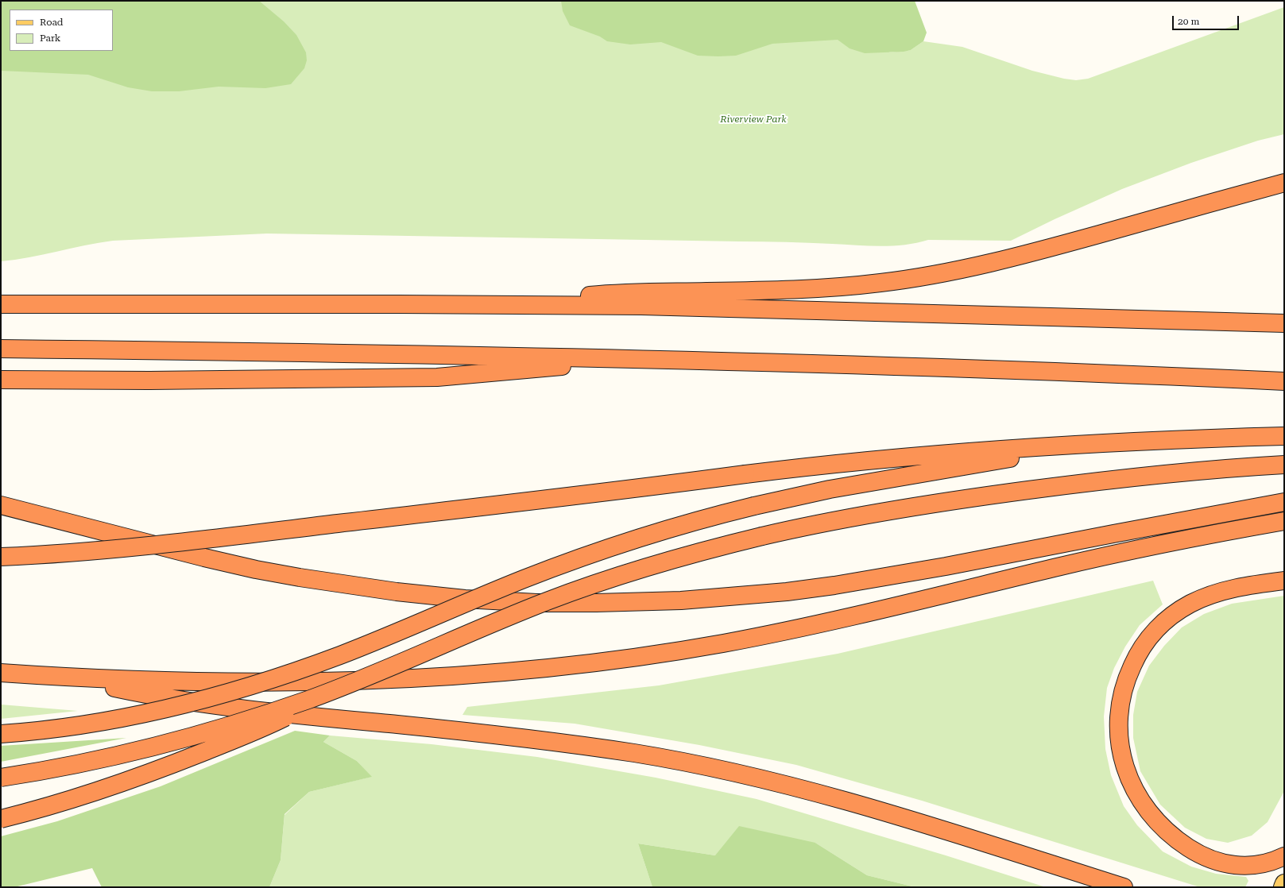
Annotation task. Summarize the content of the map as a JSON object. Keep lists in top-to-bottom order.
{
  "parks": ["Riverview Park"],
  "legend": ["Road", "Park"],
  "scale_bar": "20 m"
}
